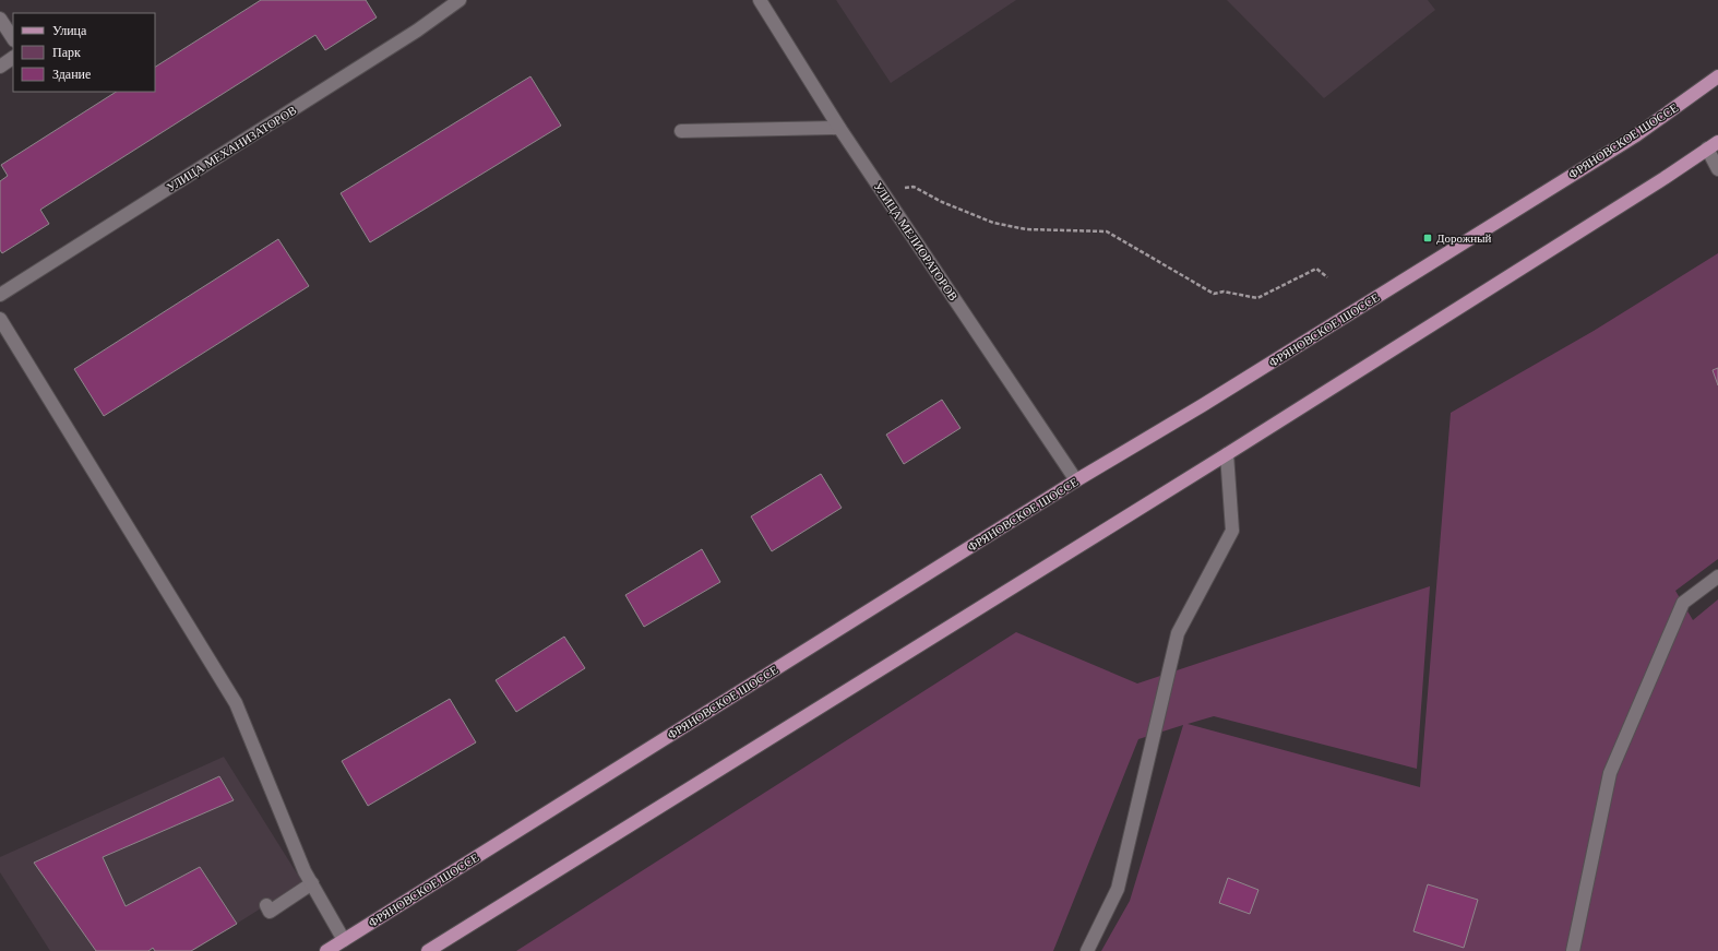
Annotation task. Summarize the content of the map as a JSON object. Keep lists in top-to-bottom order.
{
  "streets": {
    "main road": ["ФРЯНОВСКОЕ ШОССЕ"],
    "street": ["УЛИЦА МЕХАНИЗАТОРОВ", "УЛИЦА МЕЛИОРАТОРОВ"]
  },
  "crossings": [
    ["ФРЯНОВСКОЕ ШОССЕ", "УЛИЦА МЕЛИОРАТОРОВ"]
  ],
  "places": {
    "transit": ["Дорожный"]
  },
  "legend": ["Улица", "Парк", "Здание"]
}
